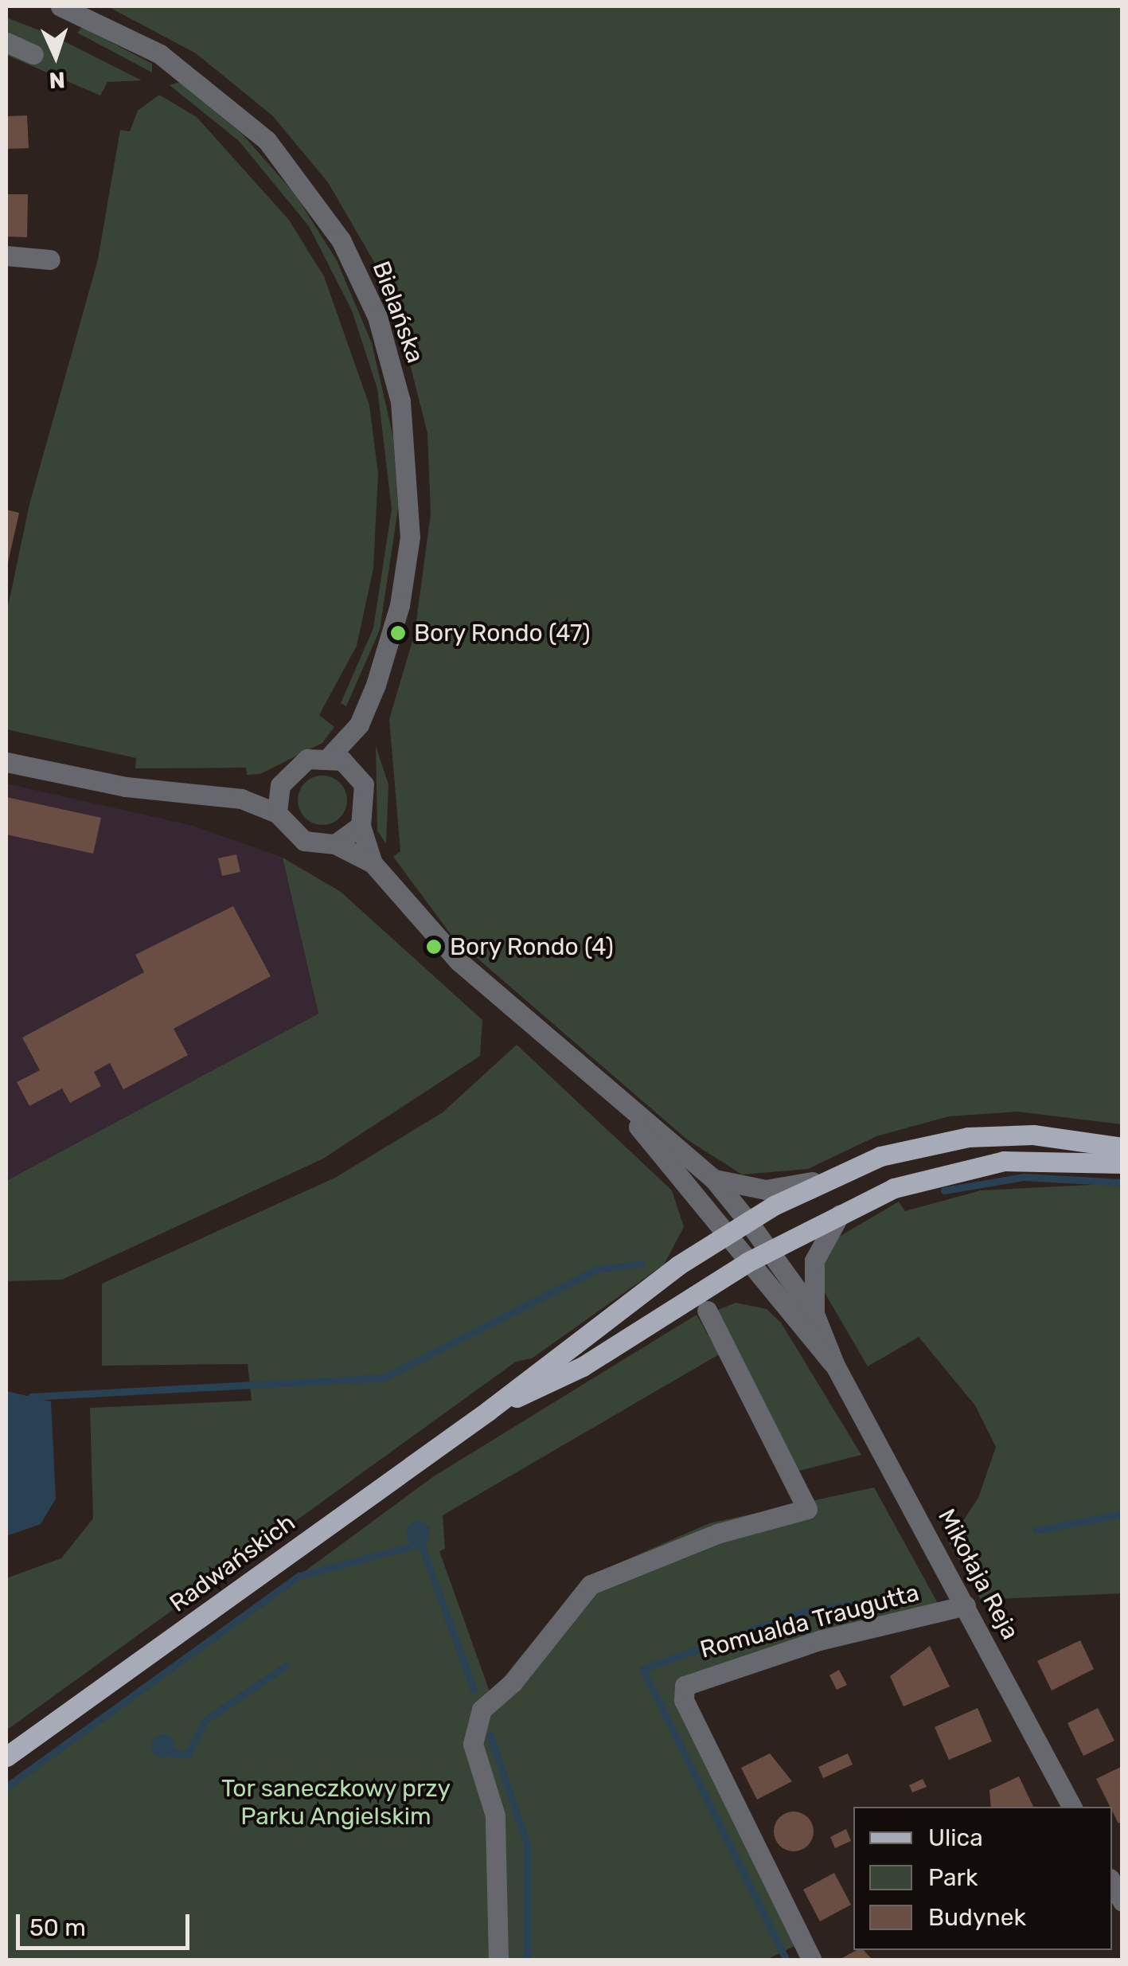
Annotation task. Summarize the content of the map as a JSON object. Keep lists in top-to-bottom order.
{
  "streets": {
    "main road": ["Radwańskich"],
    "street": ["Bielańska", "Mikołaja Reja", "Romualda Traugutta"]
  },
  "crossings": [
    ["Bielańska", "Mikołaja Reja"],
    ["Radwańskich", "Mikołaja Reja"],
    ["Mikołaja Reja", "Romualda Traugutta"]
  ],
  "parks": ["Tor saneczkowy przy Parku Angielskim"],
  "places": ["Bory Rondo (47)", "Bory Rondo (4)"],
  "legend": ["Ulica", "Park", "Budynek"],
  "scale_bar": "50 m",
  "north": "bottom"
}
